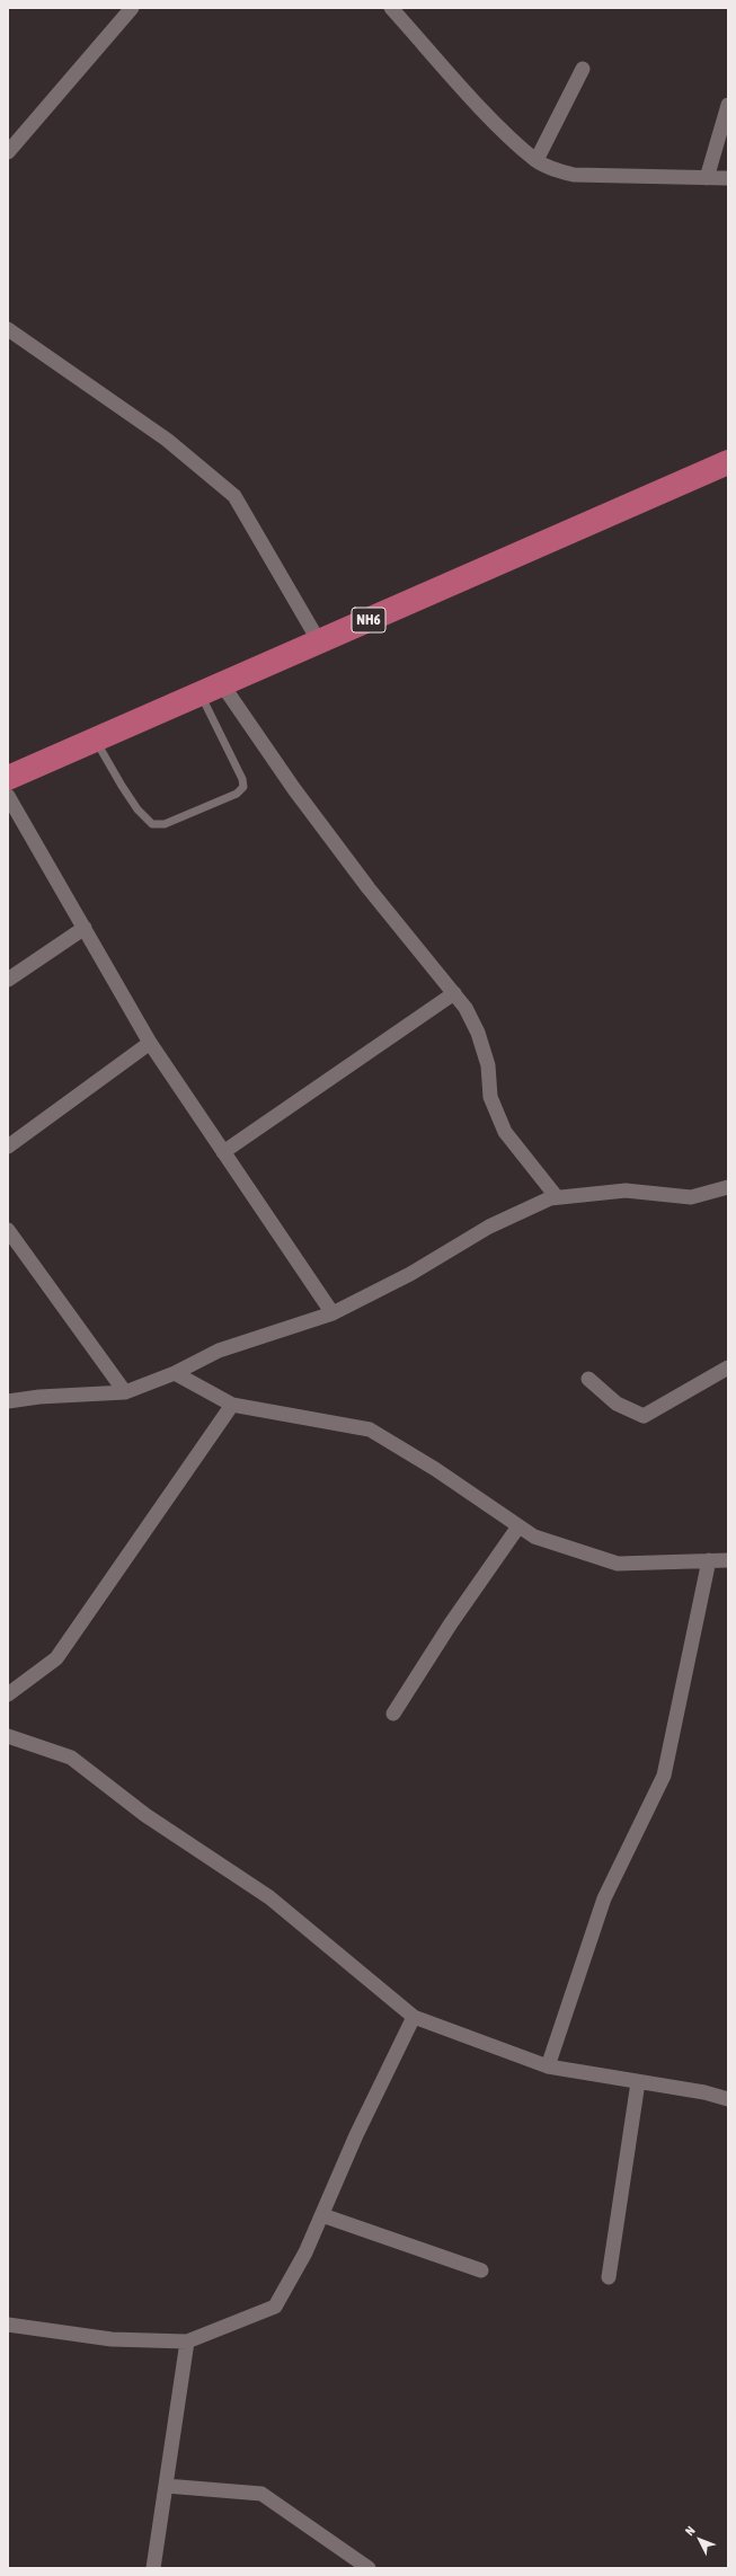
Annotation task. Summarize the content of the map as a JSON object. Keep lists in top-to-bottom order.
{
  "streets": {
    "highway": ["NH6"]
  },
  "north": "top left"
}
